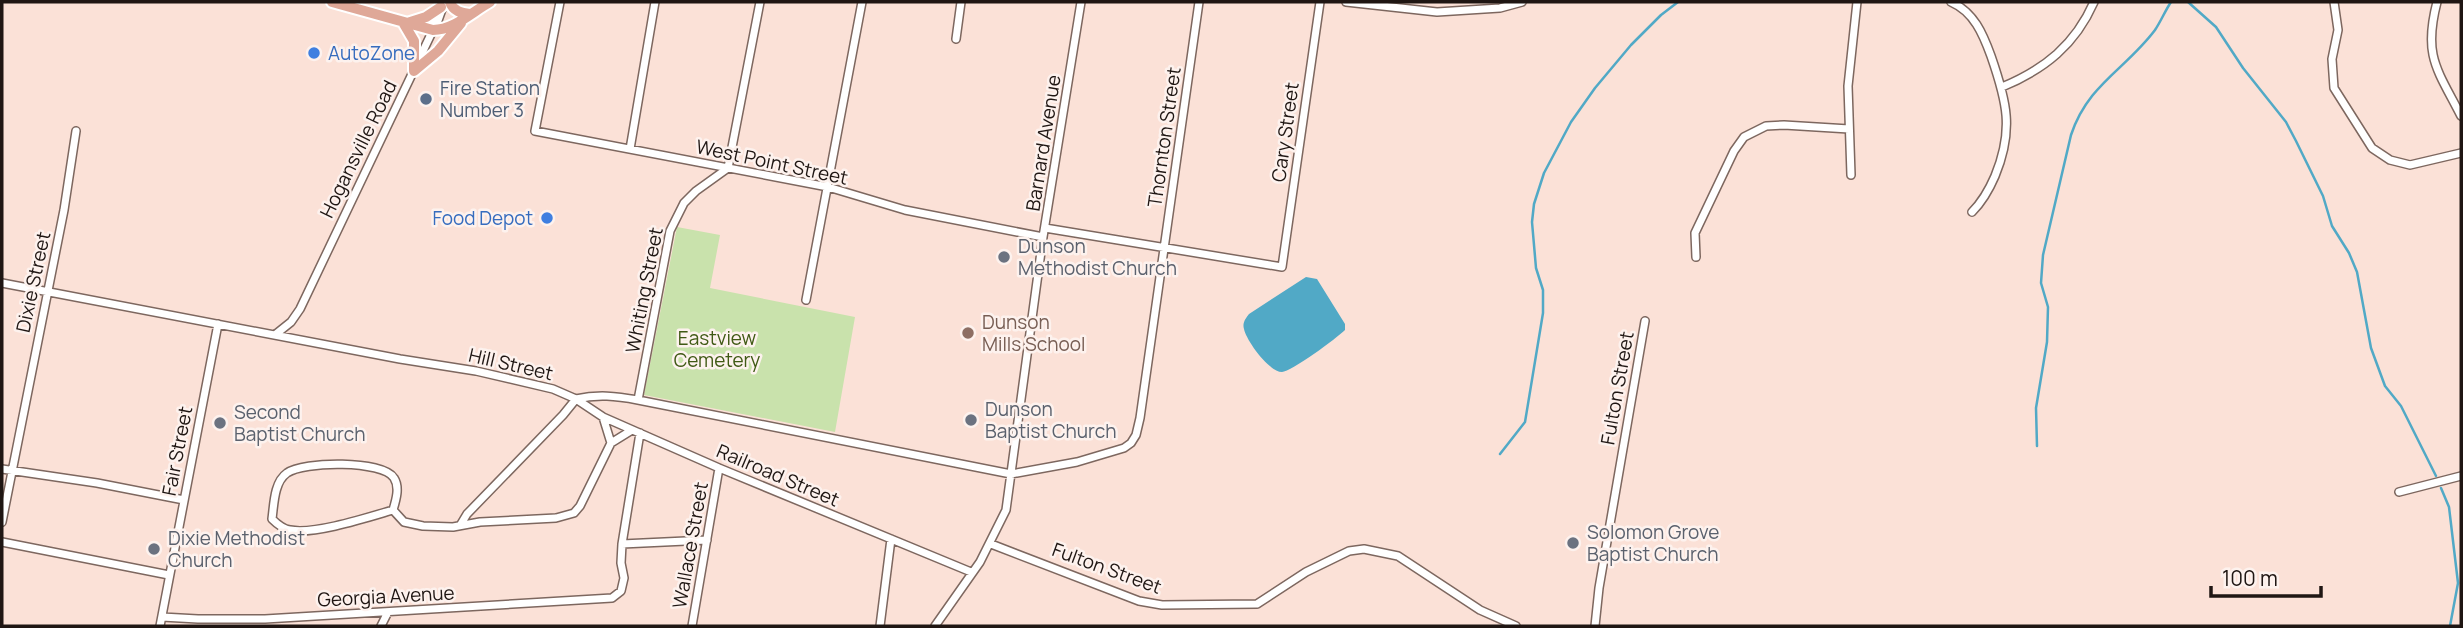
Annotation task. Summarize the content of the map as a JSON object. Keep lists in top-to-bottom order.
{
  "streets": {
    "street": [
      "Cary Street",
      "Thornton Street",
      "Barnard Avenue",
      "Hogansville Road",
      "West Point Street",
      "Dixie Street",
      "Whiting Street",
      "Hill Street",
      "Fulton Street",
      "Fair Street",
      "Railroad Street",
      "Wallace Street",
      "Georgia Avenue"
    ]
  },
  "crossings": [
    ["Cary Street", "West Point Street"],
    ["Thornton Street", "Barnard Avenue"],
    ["Thornton Street", "West Point Street"],
    ["Thornton Street", "Hill Street"],
    ["Barnard Avenue", "West Point Street"],
    ["Barnard Avenue", "Hill Street"],
    ["Barnard Avenue", "Fulton Street"],
    ["Barnard Avenue", "Railroad Street"],
    ["Hogansville Road", "Hill Street"],
    ["West Point Street", "Whiting Street"],
    ["Dixie Street", "Hill Street"],
    ["Whiting Street", "Hill Street"],
    ["Hill Street", "Fair Street"],
    ["Hill Street", "Railroad Street"],
    ["Fair Street", "Georgia Avenue"],
    ["Railroad Street", "Wallace Street"]
  ],
  "parks": ["Eastview Cemetery"],
  "places": [
    "AutoZone",
    "Fire Station Number 3",
    "Food Depot",
    "Dunson Methodist Church",
    "Dunson Mills School",
    "Dunson Baptist Church",
    "Second Baptist Church",
    "Solomon Grove Baptist Church",
    "Dixie Methodist Church"
  ],
  "scale_bar": "100 m"
}
